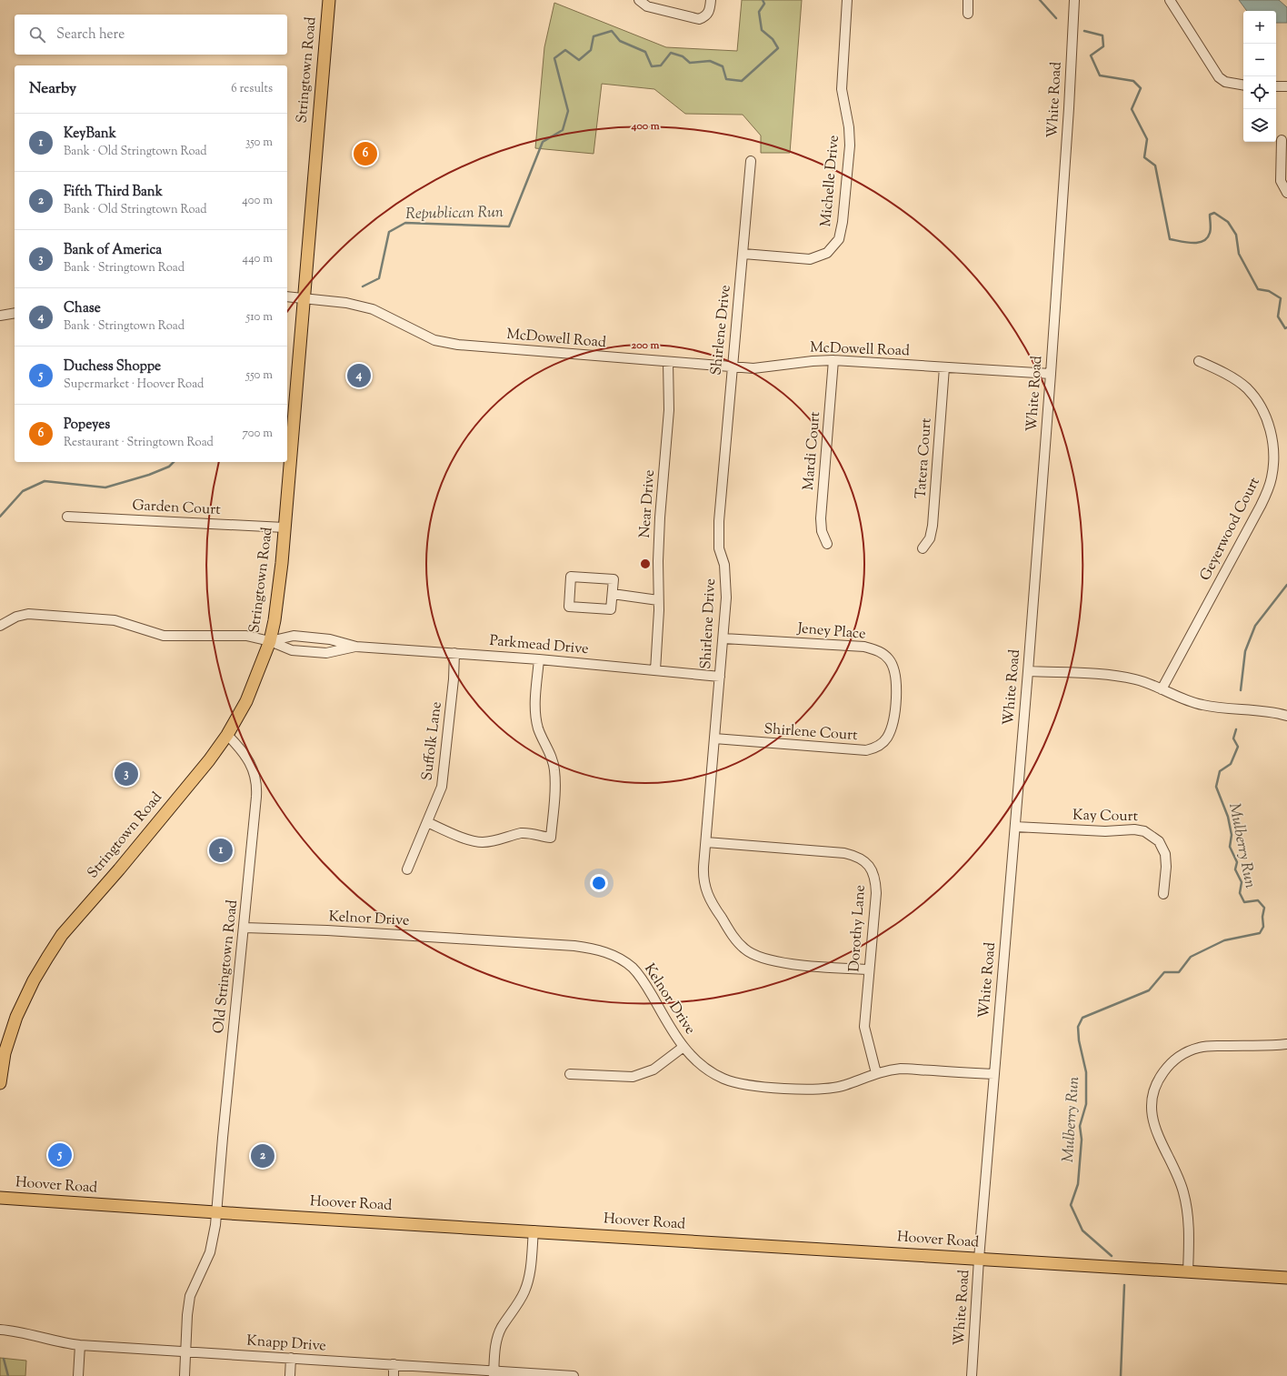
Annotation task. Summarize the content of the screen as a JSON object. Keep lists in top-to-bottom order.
{
  "streets": {
    "main road": ["Stringtown Road", "Hoover Road"],
    "street": [
      "White Road",
      "Michelle Drive",
      "Shirlene Drive",
      "McDowell Road",
      "Mardi Court",
      "Tatera Court",
      "Near Drive",
      "Garden Court",
      "Geyerwood Court",
      "Jeney Place",
      "Parkmead Drive",
      "Shirlene Court",
      "Suffolk Lane",
      "Kay Court",
      "Kelnor Drive",
      "Dorothy Lane",
      "Old Stringtown Road",
      "Knapp Drive"
    ]
  },
  "crossings": [
    ["Stringtown Road", "McDowell Road"],
    ["Stringtown Road", "Garden Court"],
    ["Stringtown Road", "Parkmead Drive"],
    ["Stringtown Road", "Old Stringtown Road"],
    ["White Road", "McDowell Road"],
    ["White Road", "Kay Court"],
    ["White Road", "Kelnor Drive"],
    ["White Road", "Hoover Road"],
    ["Michelle Drive", "Shirlene Drive"],
    ["Shirlene Drive", "McDowell Road"],
    ["Shirlene Drive", "Jeney Place"],
    ["Shirlene Drive", "Parkmead Drive"],
    ["Shirlene Drive", "Shirlene Court"],
    ["Shirlene Drive", "Dorothy Lane"],
    ["McDowell Road", "Mardi Court"],
    ["McDowell Road", "Tatera Court"],
    ["McDowell Road", "Near Drive"],
    ["Near Drive", "Parkmead Drive"],
    ["Jeney Place", "Shirlene Court"],
    ["Parkmead Drive", "Suffolk Lane"],
    ["Kelnor Drive", "Dorothy Lane"],
    ["Kelnor Drive", "Old Stringtown Road"],
    ["Old Stringtown Road", "Hoover Road"],
    ["Old Stringtown Road", "Knapp Drive"]
  ],
  "water": ["Republican Run", "Mulberry Run"],
  "page": {
    "map_buttons": ["+", "−"],
    "search": "Search here",
    "heading": ["Nearby", "6 results"],
    "list": [
      {
        "mark": "1",
        "name": "KeyBank",
        "note": "Bank · Old Stringtown Road",
        "value": "350 m"
      },
      {
        "mark": "2",
        "name": "Fifth Third Bank",
        "note": "Bank · Old Stringtown Road",
        "value": "400 m"
      },
      {
        "mark": "3",
        "name": "Bank of America",
        "note": "Bank · Stringtown Road",
        "value": "440 m"
      },
      {
        "mark": "4",
        "name": "Chase",
        "note": "Bank · Stringtown Road",
        "value": "510 m"
      },
      {
        "mark": "5",
        "name": "Duchess Shoppe",
        "note": "Supermarket · Hoover Road",
        "value": "550 m"
      },
      {
        "mark": "6",
        "name": "Popeyes",
        "note": "Restaurant · Stringtown Road",
        "value": "700 m"
      }
    ],
    "pins": [
      "6",
      "4",
      "3",
      "1",
      "5",
      "2"
    ]
  },
  "rings": ["400 m", "200 m"]
}
